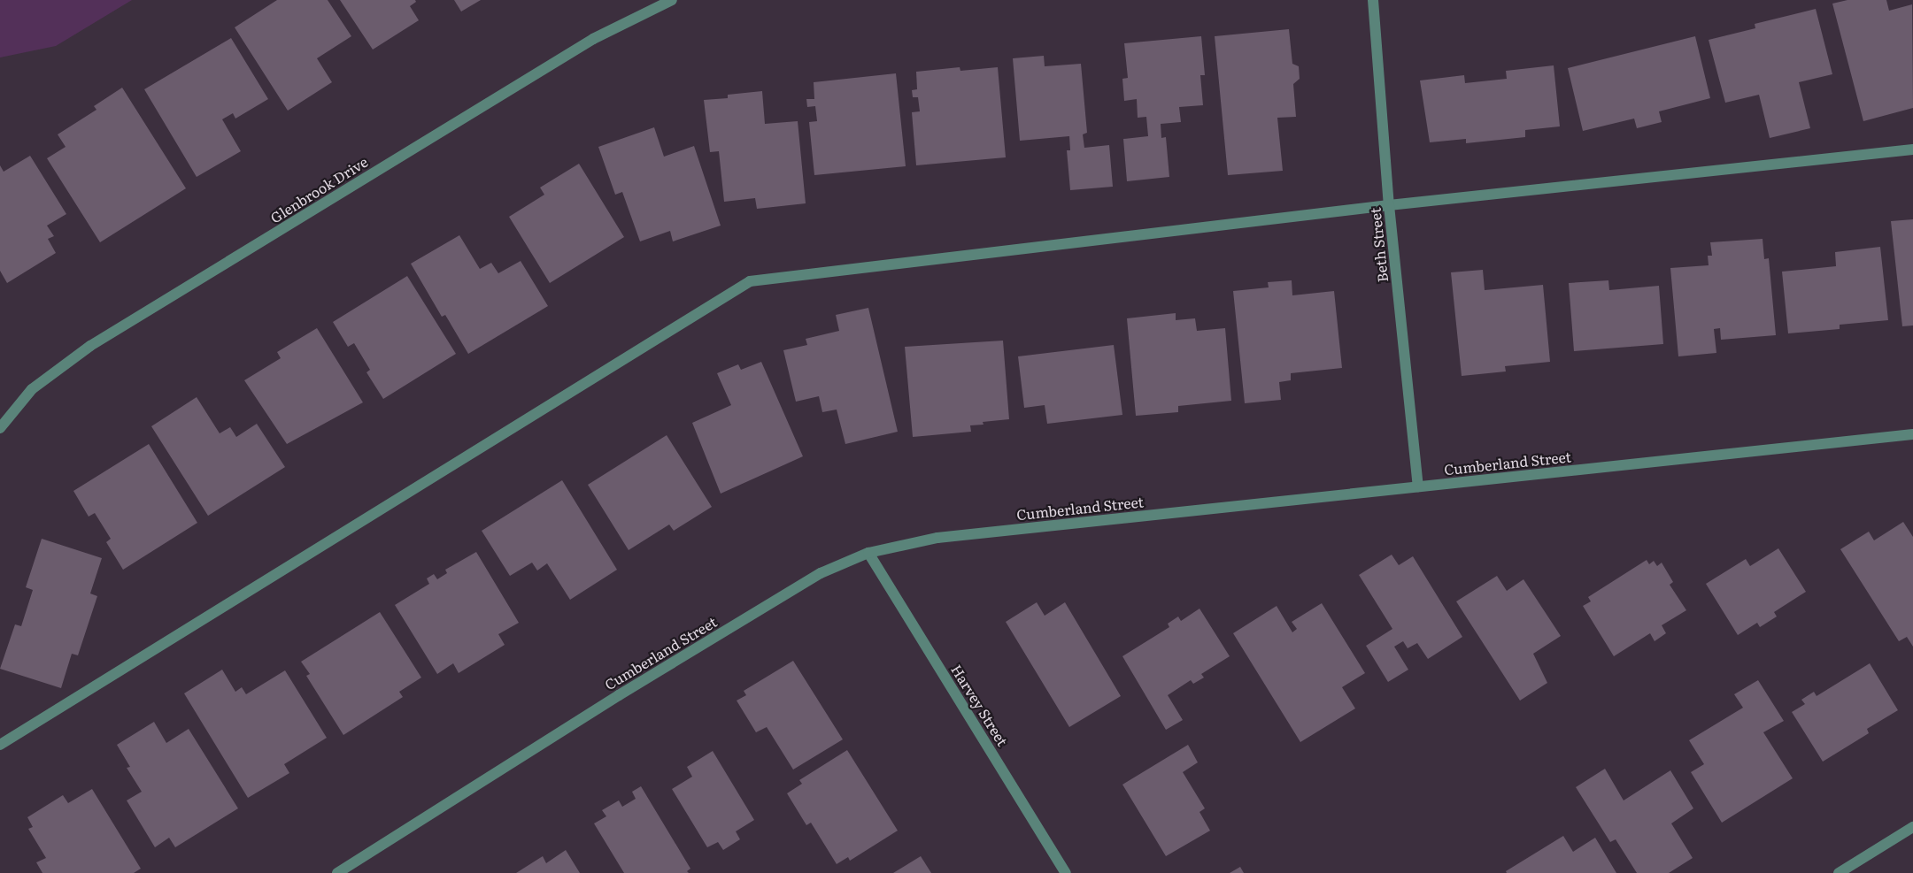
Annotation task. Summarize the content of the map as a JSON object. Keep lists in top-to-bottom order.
{
  "streets": {
    "street": [
      "Glenbrook Drive",
      "Beth Street",
      "Cumberland Street",
      "Harvey Street"
    ]
  },
  "crossings": [
    ["Beth Street", "Cumberland Street"],
    ["Cumberland Street", "Harvey Street"]
  ]
}
